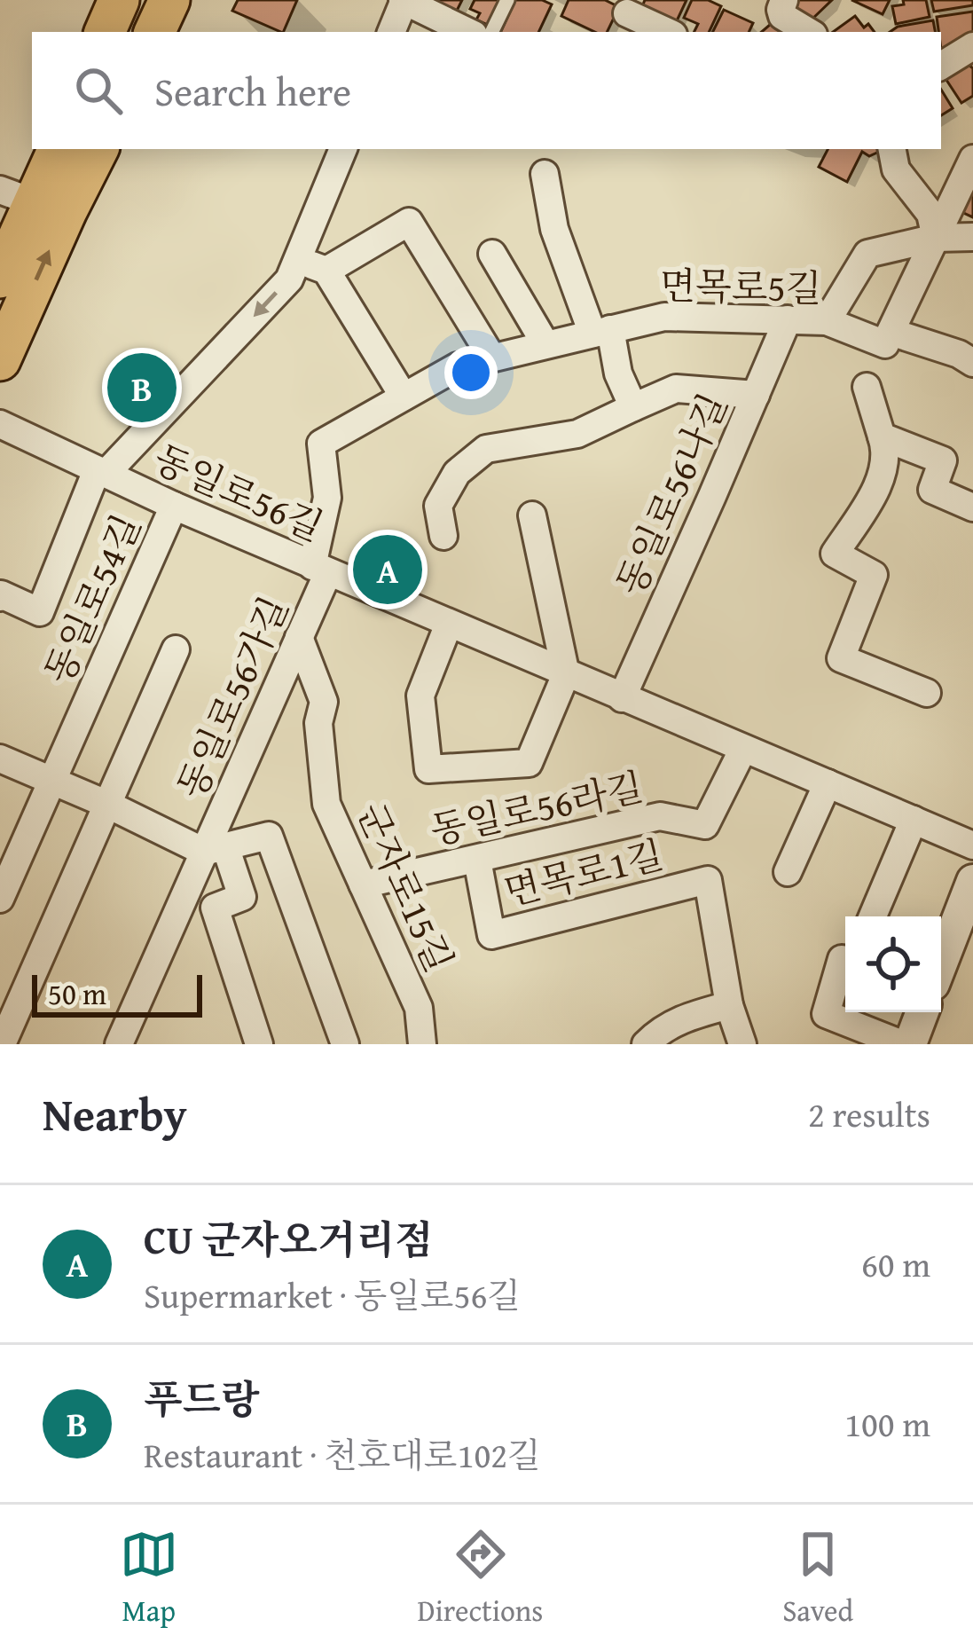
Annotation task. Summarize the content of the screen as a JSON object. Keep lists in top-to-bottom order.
{
  "streets": {
    "street": [
      "면목로5길",
      "동일로56길",
      "동일로56나길",
      "동일로54길",
      "동일로56가길",
      "동일로56라길",
      "면목로1길",
      "군자로15길"
    ]
  },
  "crossings": [
    ["면목로5길", "동일로56길"],
    ["면목로5길", "동일로56나길"],
    ["면목로5길", "동일로56가길"],
    ["동일로56길", "동일로56나길"],
    ["동일로56길", "동일로54길"],
    ["동일로56길", "동일로56가길"],
    ["동일로56길", "동일로56라길"],
    ["동일로56가길", "군자로15길"],
    ["동일로56라길", "면목로1길"],
    ["동일로56라길", "군자로15길"]
  ],
  "scale_bar": "50 m",
  "page": {
    "search": "Search here",
    "pins": ["B", "A"],
    "scale": "50 m",
    "heading": ["Nearby", "2 results"],
    "list": [
      {
        "mark": "A",
        "name": "CU 군자오거리점",
        "note": "Supermarket · 동일로56길",
        "value": "60 m"
      },
      {
        "mark": "B",
        "name": "푸드랑",
        "note": "Restaurant · 천호대로102길",
        "value": "100 m"
      }
    ],
    "nav": ["Map", "Directions", "Saved"]
  }
}
